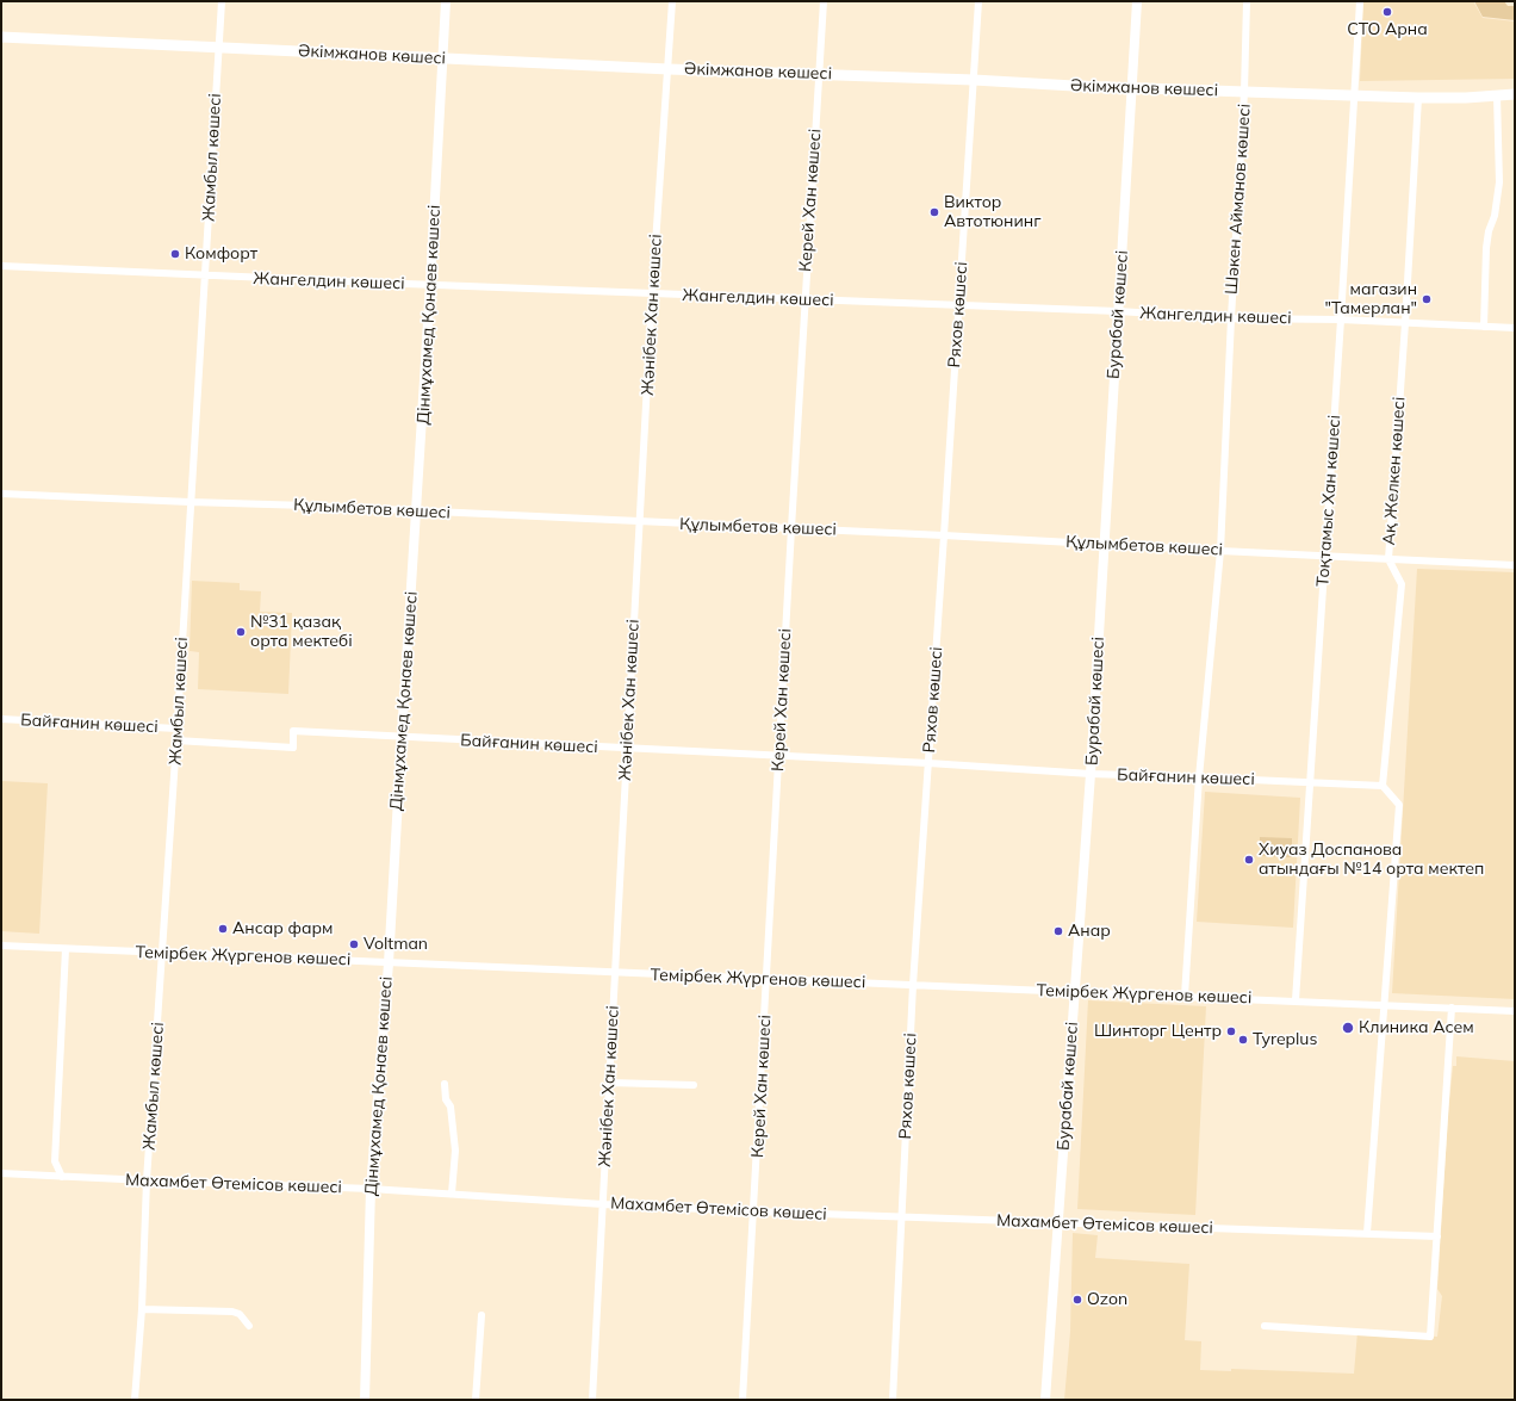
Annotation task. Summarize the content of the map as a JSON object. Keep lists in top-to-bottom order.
{
  "streets": {
    "main road": ["Әкімжанов көшесі"],
    "street": [
      "Жамбыл көшесі",
      "Шәкен Айманов көшесі",
      "Керей Хан көшесі",
      "Жангелдин көшесі",
      "Дінмұхамед Қонаев көшесі",
      "Жәнібек Хан көшесі",
      "Ряхов көшесі",
      "Бурабай көшесі",
      "Ақ Желкен көшесі",
      "Тоқтамыс Хан көшесі",
      "Құлымбетов көшесі",
      "Байғанин көшесі",
      "Темірбек Жүргенов көшесі",
      "Махамбет Өтемісов көшесі"
    ]
  },
  "crossings": [
    ["Әкімжанов көшесі", "Жамбыл көшесі"],
    ["Әкімжанов көшесі", "Шәкен Айманов көшесі"],
    ["Әкімжанов көшесі", "Керей Хан көшесі"],
    ["Әкімжанов көшесі", "Дінмұхамед Қонаев көшесі"],
    ["Әкімжанов көшесі", "Жәнібек Хан көшесі"],
    ["Әкімжанов көшесі", "Ряхов көшесі"],
    ["Әкімжанов көшесі", "Бурабай көшесі"],
    ["Әкімжанов көшесі", "Ақ Желкен көшесі"],
    ["Әкімжанов көшесі", "Тоқтамыс Хан көшесі"],
    ["Жамбыл көшесі", "Жангелдин көшесі"],
    ["Жамбыл көшесі", "Құлымбетов көшесі"],
    ["Жамбыл көшесі", "Байғанин көшесі"],
    ["Жамбыл көшесі", "Темірбек Жүргенов көшесі"],
    ["Жамбыл көшесі", "Махамбет Өтемісов көшесі"],
    ["Шәкен Айманов көшесі", "Жангелдин көшесі"],
    ["Шәкен Айманов көшесі", "Құлымбетов көшесі"],
    ["Шәкен Айманов көшесі", "Байғанин көшесі"],
    ["Шәкен Айманов көшесі", "Темірбек Жүргенов көшесі"],
    ["Керей Хан көшесі", "Жангелдин көшесі"],
    ["Керей Хан көшесі", "Құлымбетов көшесі"],
    ["Керей Хан көшесі", "Байғанин көшесі"],
    ["Керей Хан көшесі", "Темірбек Жүргенов көшесі"],
    ["Керей Хан көшесі", "Махамбет Өтемісов көшесі"],
    ["Жангелдин көшесі", "Дінмұхамед Қонаев көшесі"],
    ["Жангелдин көшесі", "Жәнібек Хан көшесі"],
    ["Жангелдин көшесі", "Ряхов көшесі"],
    ["Жангелдин көшесі", "Бурабай көшесі"],
    ["Жангелдин көшесі", "Ақ Желкен көшесі"],
    ["Жангелдин көшесі", "Тоқтамыс Хан көшесі"],
    ["Дінмұхамед Қонаев көшесі", "Құлымбетов көшесі"],
    ["Дінмұхамед Қонаев көшесі", "Байғанин көшесі"],
    ["Дінмұхамед Қонаев көшесі", "Темірбек Жүргенов көшесі"],
    ["Дінмұхамед Қонаев көшесі", "Махамбет Өтемісов көшесі"],
    ["Жәнібек Хан көшесі", "Құлымбетов көшесі"],
    ["Жәнібек Хан көшесі", "Байғанин көшесі"],
    ["Жәнібек Хан көшесі", "Темірбек Жүргенов көшесі"],
    ["Жәнібек Хан көшесі", "Махамбет Өтемісов көшесі"],
    ["Ряхов көшесі", "Құлымбетов көшесі"],
    ["Ряхов көшесі", "Байғанин көшесі"],
    ["Ряхов көшесі", "Темірбек Жүргенов көшесі"],
    ["Ряхов көшесі", "Махамбет Өтемісов көшесі"],
    ["Бурабай көшесі", "Құлымбетов көшесі"],
    ["Бурабай көшесі", "Байғанин көшесі"],
    ["Бурабай көшесі", "Темірбек Жүргенов көшесі"],
    ["Бурабай көшесі", "Махамбет Өтемісов көшесі"],
    ["Ақ Желкен көшесі", "Құлымбетов көшесі"],
    ["Ақ Желкен көшесі", "Байғанин көшесі"],
    ["Тоқтамыс Хан көшесі", "Құлымбетов көшесі"],
    ["Тоқтамыс Хан көшесі", "Байғанин көшесі"],
    ["Тоқтамыс Хан көшесі", "Темірбек Жүргенов көшесі"]
  ],
  "places": [
    "СТО Арна",
    "Виктор Автотюнинг",
    "Комфорт",
    "магазин \"Тамерлан\"",
    "№31 қазақ орта мектебі",
    "Хиуаз Доспанова атындағы №14 орта мектеп",
    "Ансар фарм",
    "Анар",
    "Voltman",
    "Клиника Асем",
    "Шинторг Центр",
    "Tyreplus",
    "Ozon"
  ]
}
